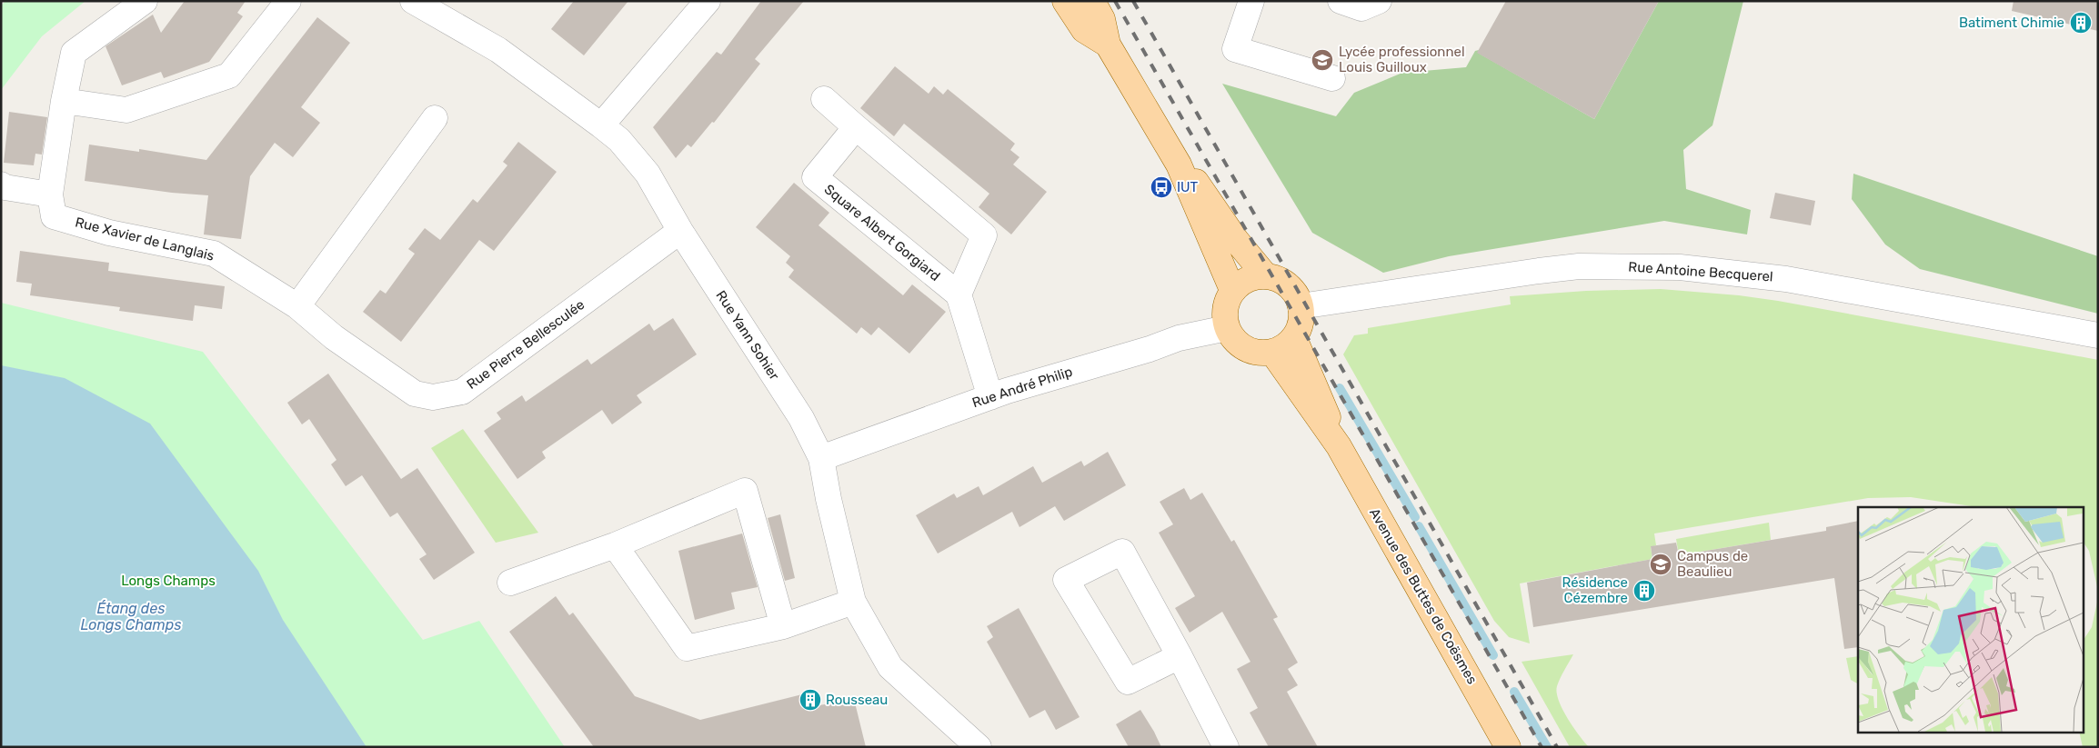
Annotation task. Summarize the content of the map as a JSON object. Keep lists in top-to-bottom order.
{
  "streets": {
    "main road": ["Avenue des Buttes de Coësmes"],
    "street": [
      "Square Albert Gorgiard",
      "Rue Xavier de Langlais",
      "Rue Antoine Becquerel",
      "Rue Yann Sohier",
      "Rue Pierre Bellesculée",
      "Rue André Philip"
    ]
  },
  "crossings": [
    ["Rue Xavier de Langlais", "Rue Pierre Bellesculée"],
    ["Rue Antoine Becquerel", "Rue André Philip"],
    ["Rue Antoine Becquerel", "Avenue des Buttes de Coësmes"],
    ["Rue Yann Sohier", "Rue Pierre Bellesculée"],
    ["Rue Yann Sohier", "Rue André Philip"],
    ["Rue André Philip", "Avenue des Buttes de Coësmes"]
  ],
  "water": ["Étang des Longs Champs"],
  "parks": ["Longs Champs"],
  "places": {
    "building": ["Batiment Chimie", "Résidence Cézembre", "Rousseau"],
    "school or university": ["Lycée professionnel Louis Guilloux", "Campus de Beaulieu"],
    "bus stop": ["IUT"]
  }
}
